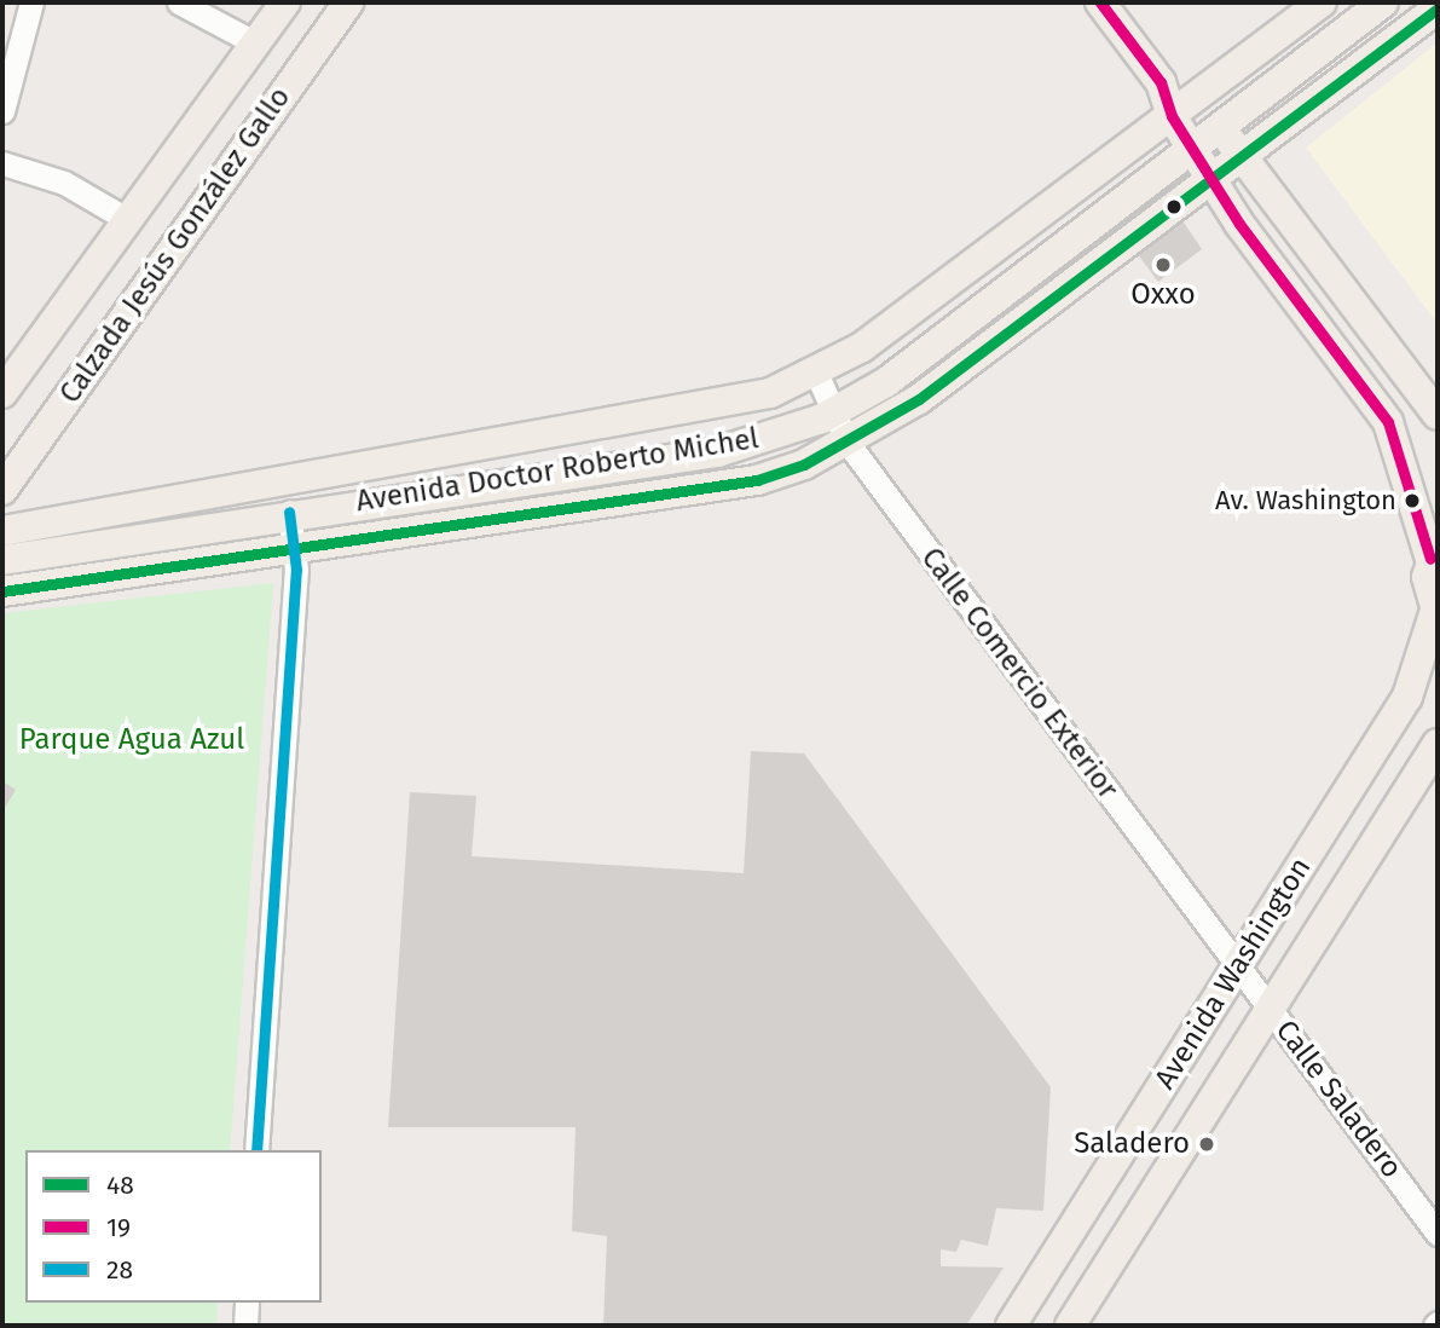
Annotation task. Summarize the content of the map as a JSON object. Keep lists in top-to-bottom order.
{
  "streets": {
    "main road": ["Calzada Jesús González Gallo", "Avenida Doctor Roberto Michel", "Avenida Washington"],
    "street": ["Calle Comercio Exterior", "Calle Saladero"]
  },
  "crossings": [
    ["Avenida Doctor Roberto Michel", "Calle Comercio Exterior"],
    ["Calle Comercio Exterior", "Avenida Washington"],
    ["Calle Comercio Exterior", "Calle Saladero"],
    ["Avenida Washington", "Calle Saladero"]
  ],
  "parks": ["Parque Agua Azul"],
  "places": ["Oxxo", "Av. Washington", "Saladero"],
  "lines": ["transit line 19", "transit line 48", "transit line 28"],
  "legend": ["48", "19", "28"]
}
